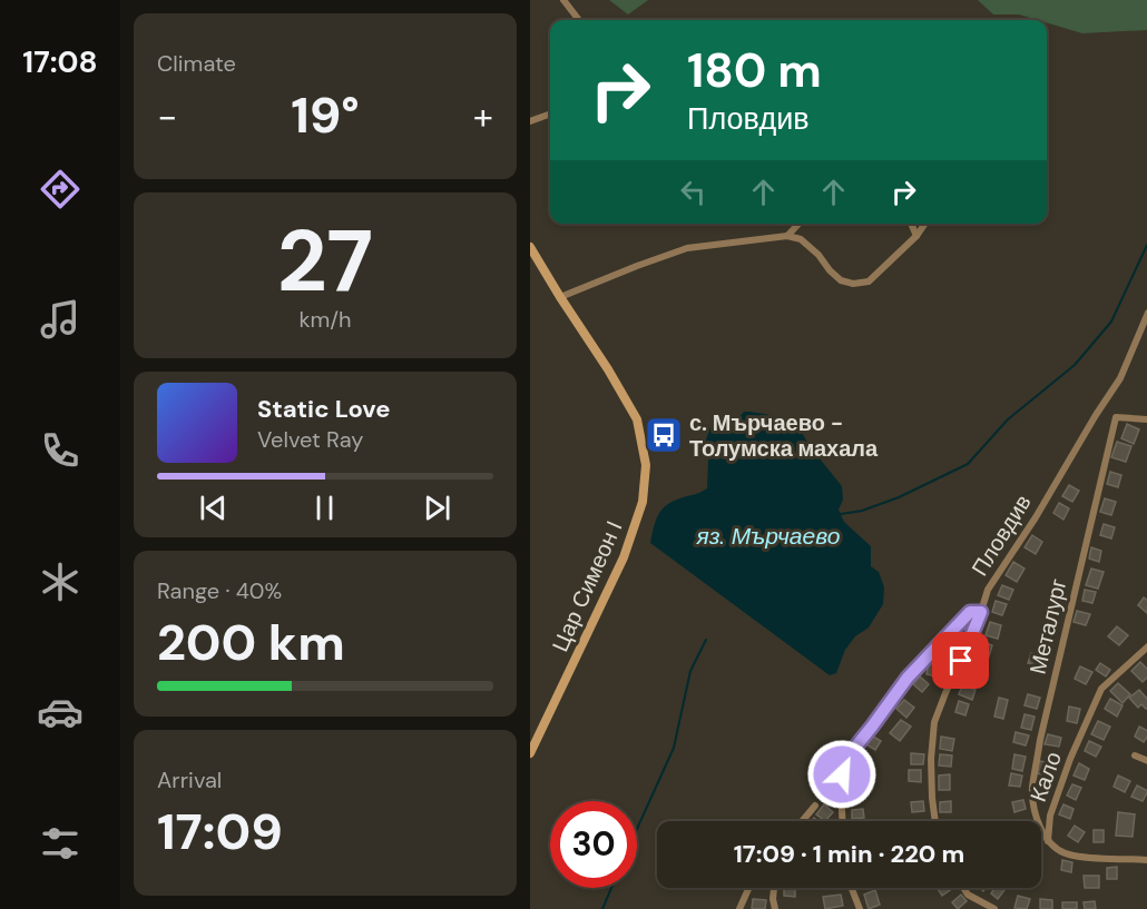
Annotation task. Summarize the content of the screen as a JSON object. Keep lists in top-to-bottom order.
{
  "streets": {
    "street": [
      "Пловдив",
      "Цар Симеон I",
      "Металург",
      "Кало"
    ]
  },
  "crossings": [
    ["Металург", "Кало"]
  ],
  "water": ["яз. Мърчаево"],
  "places": {
    "bus stop": ["с. Мърчаево - Толумска махала"]
  },
  "page": {
    "tabs": "17:08",
    "tile": [
      "Climate",
      ["27", "km/h"],
      ["Range · 40%", "200 km"],
      ["Arrival", "17:09"]
    ],
    "turn": ["180 m", "Пловдив"],
    "heat": ["−", "19°", "+"],
    "song": ["Static Love", "Velvet Ray"],
    "limit": "30",
    "trip": "17:09 · 1 min · 220 m"
  }
}
